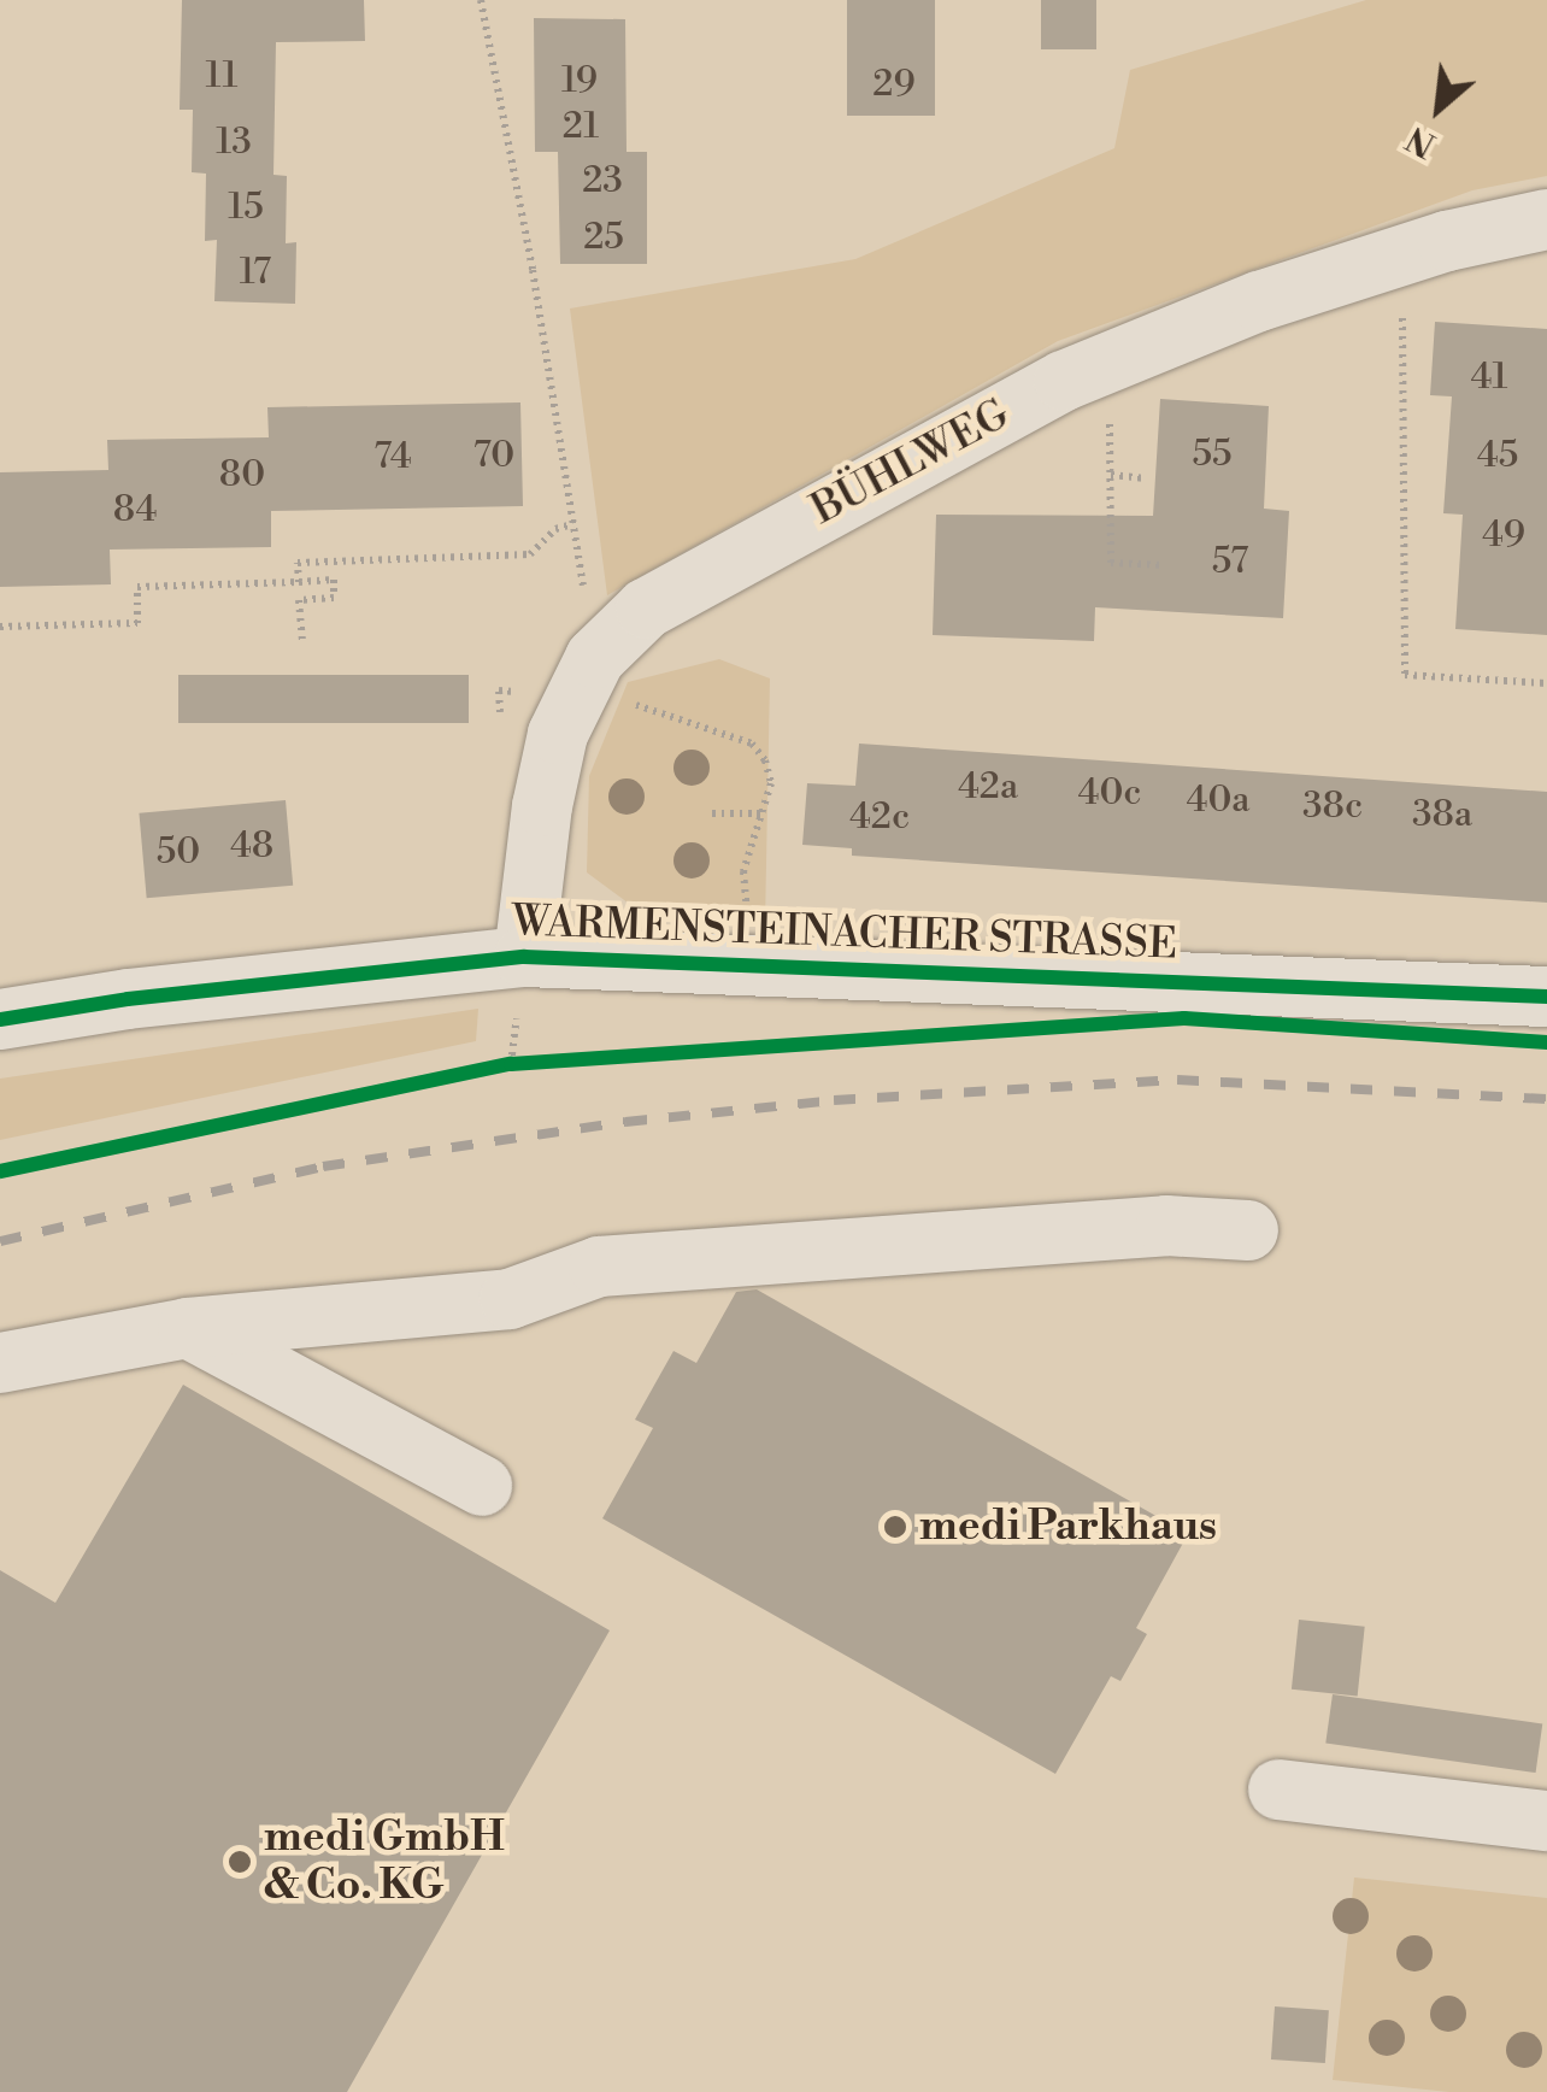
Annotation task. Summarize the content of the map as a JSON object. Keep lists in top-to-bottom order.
{
  "streets": {
    "street": ["BÜHLWEG", "WARMENSTEINACHER STRASSE"]
  },
  "crossings": [
    ["BÜHLWEG", "WARMENSTEINACHER STRASSE"]
  ],
  "places": ["medi Parkhaus", "medi GmbH & Co. KG"],
  "house_numbers": [
    "11",
    "19",
    "29",
    "21",
    "13",
    "23",
    "15",
    "25",
    "17",
    "41",
    "55",
    "70",
    "45",
    "74",
    "80",
    "84",
    "49",
    "57",
    "42a",
    "40c",
    "40a",
    "38c",
    "38a",
    "42c",
    "48",
    "50"
  ],
  "north": "bottom left"
}
